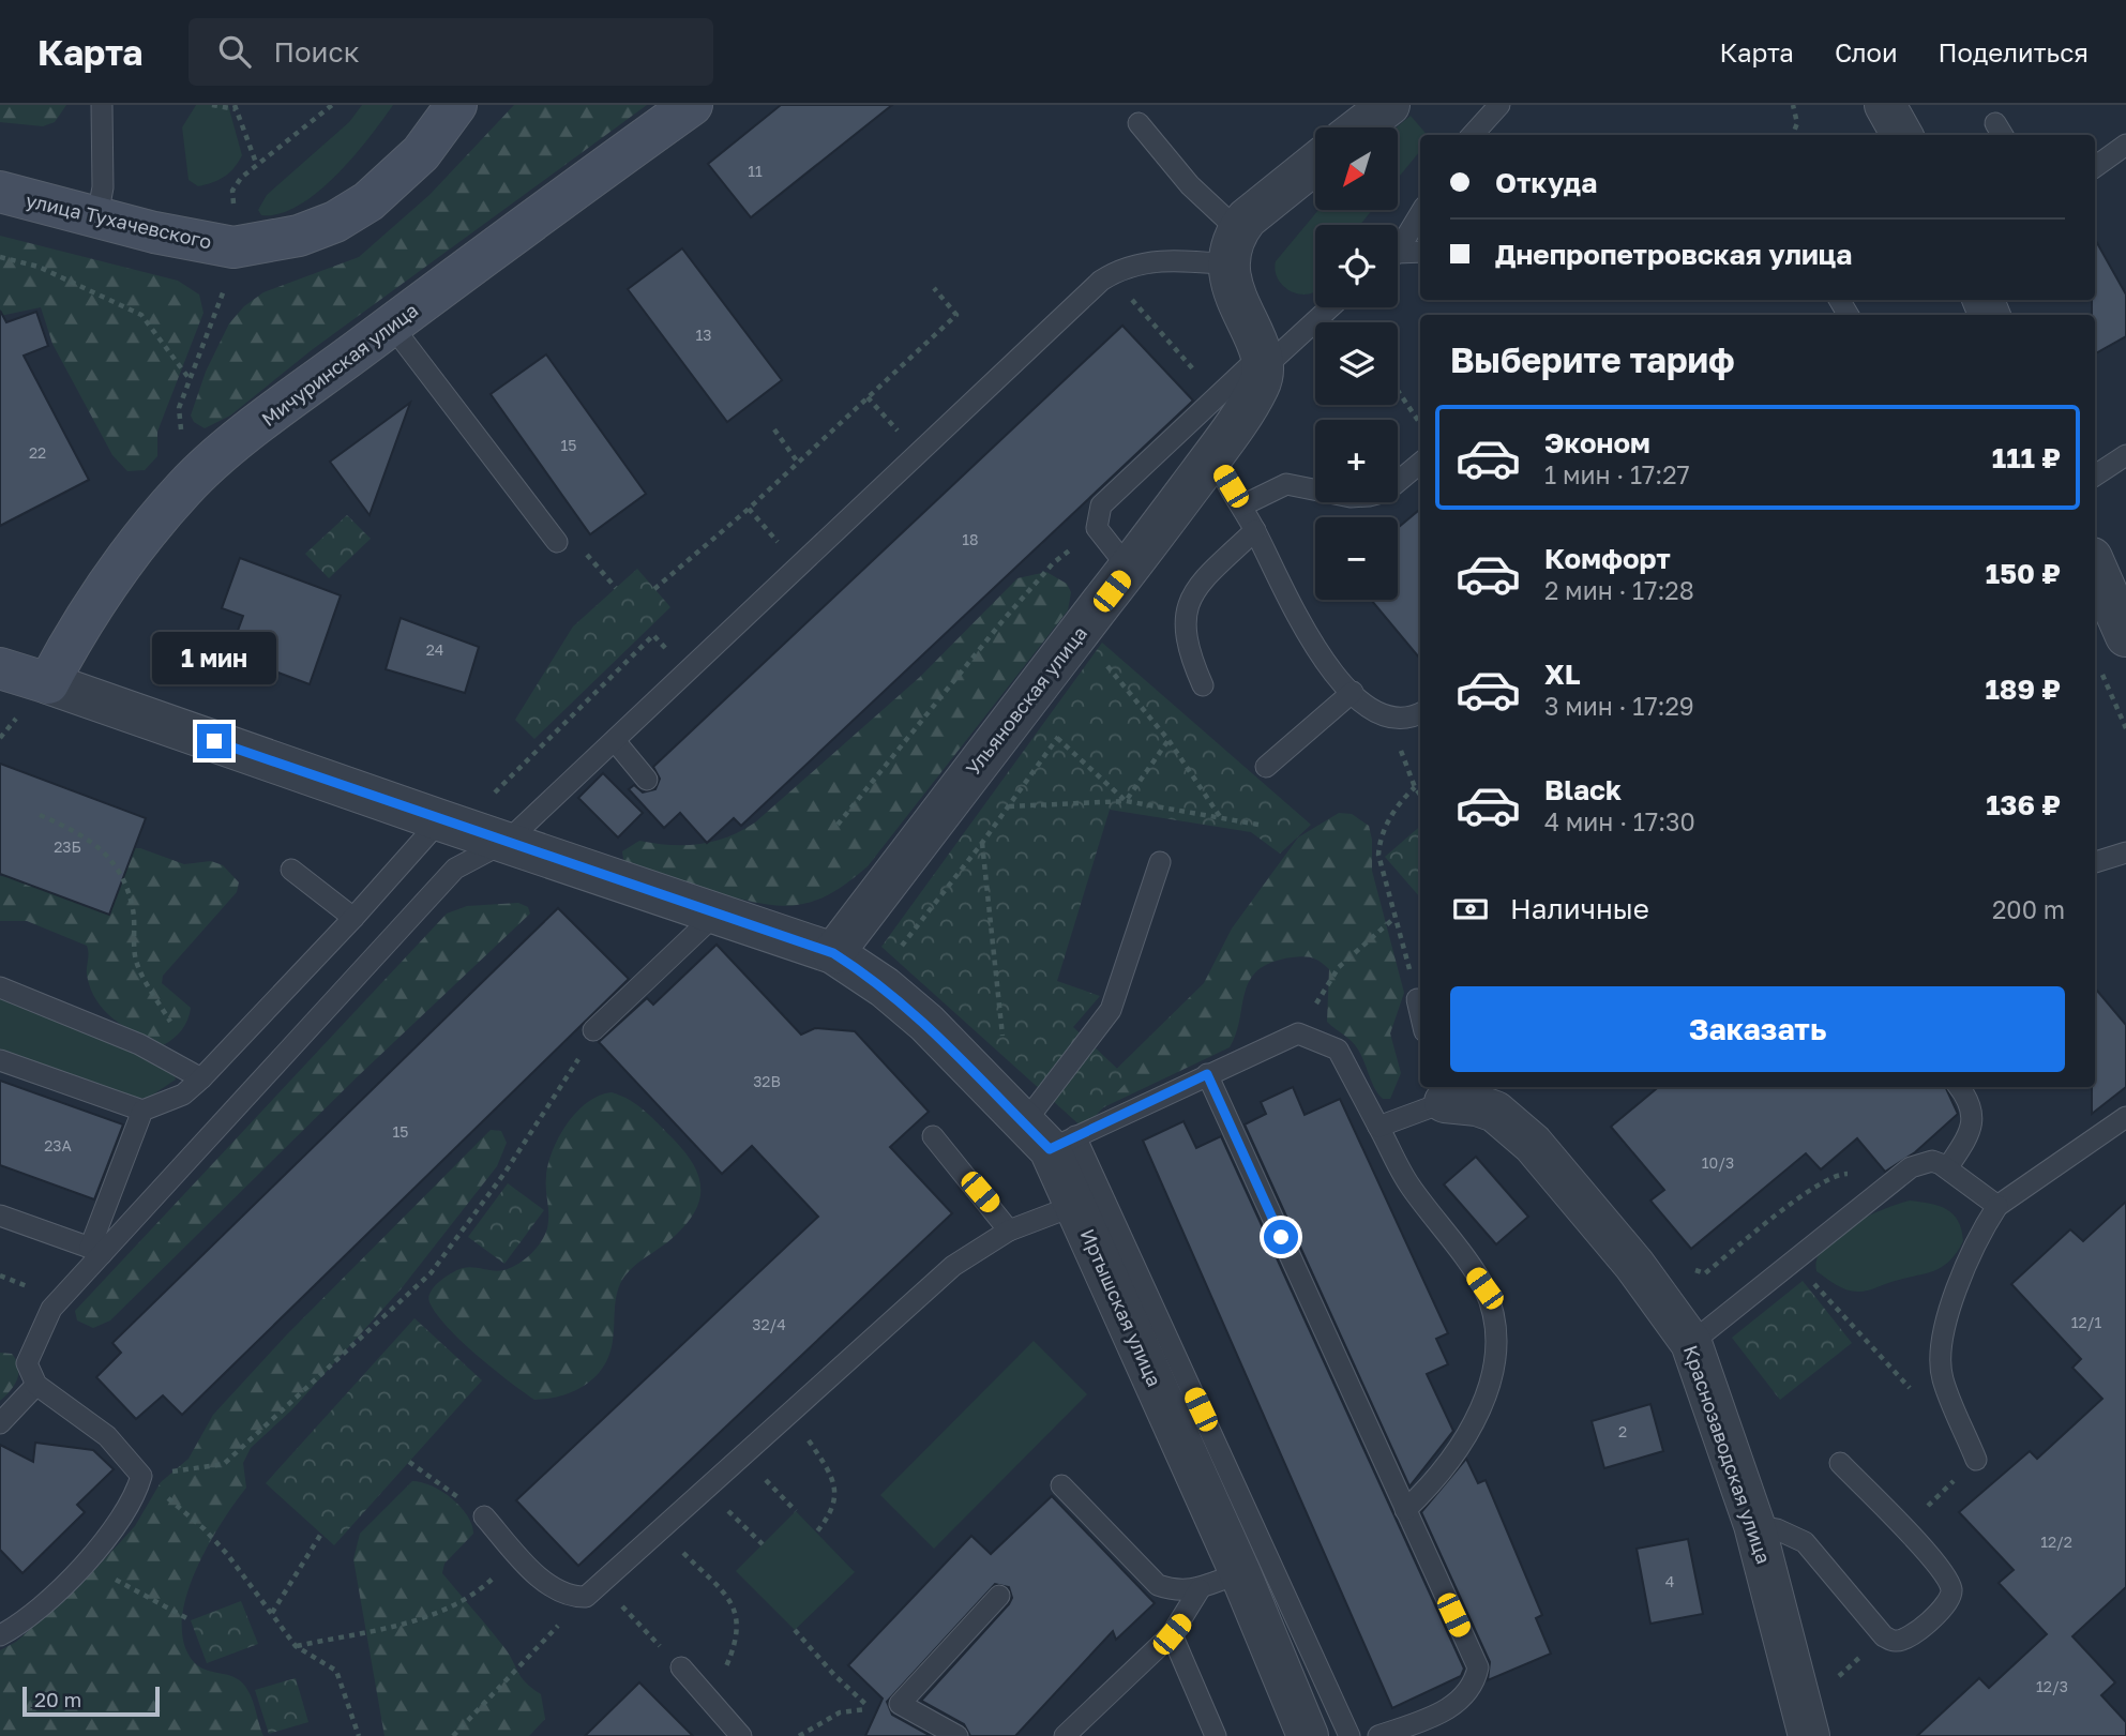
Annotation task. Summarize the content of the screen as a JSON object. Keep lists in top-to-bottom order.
{
  "streets": {
    "street": [
      "улица Тухачевского",
      "Мичуринская улица",
      "Ульяновская улица",
      "Иртышская улица",
      "Краснозаводская улица"
    ]
  },
  "crossings": [
    ["Мичуринская улица", "Иртышская улица"],
    ["Ульяновская улица", "Иртышская улица"]
  ],
  "house_numbers": [
    "11",
    "13",
    "15",
    "22",
    "18",
    "24",
    "23Б",
    "32В",
    "15",
    "23А",
    "10/3",
    "12/1",
    "32/4",
    "2",
    "12/2",
    "4",
    "12/3"
  ],
  "scale_bar": "20 m",
  "north": "bottom left",
  "page": {
    "header": "Карта",
    "search": "Поиск",
    "nav": ["Карта", "Слои", "Поделиться"],
    "map_buttons": ["+", "−"],
    "banner": ["Откуда", "Днепропетровская улица"],
    "heading": "Выберите тариф",
    "list": [
      {
        "name": "Эконом",
        "note": "1 мин · 17:27",
        "value": "111 ₽"
      },
      {
        "name": "Комфорт",
        "note": "2 мин · 17:28",
        "value": "150 ₽"
      },
      {
        "name": "XL",
        "note": "3 мин · 17:29",
        "value": "189 ₽"
      },
      {
        "name": "Black",
        "note": "4 мин · 17:30",
        "value": "136 ₽"
      }
    ],
    "bubble": "1 мин",
    "pay": ["Наличные", "200 m"],
    "buttons": "Заказать",
    "scale": "20 m"
  }
}
